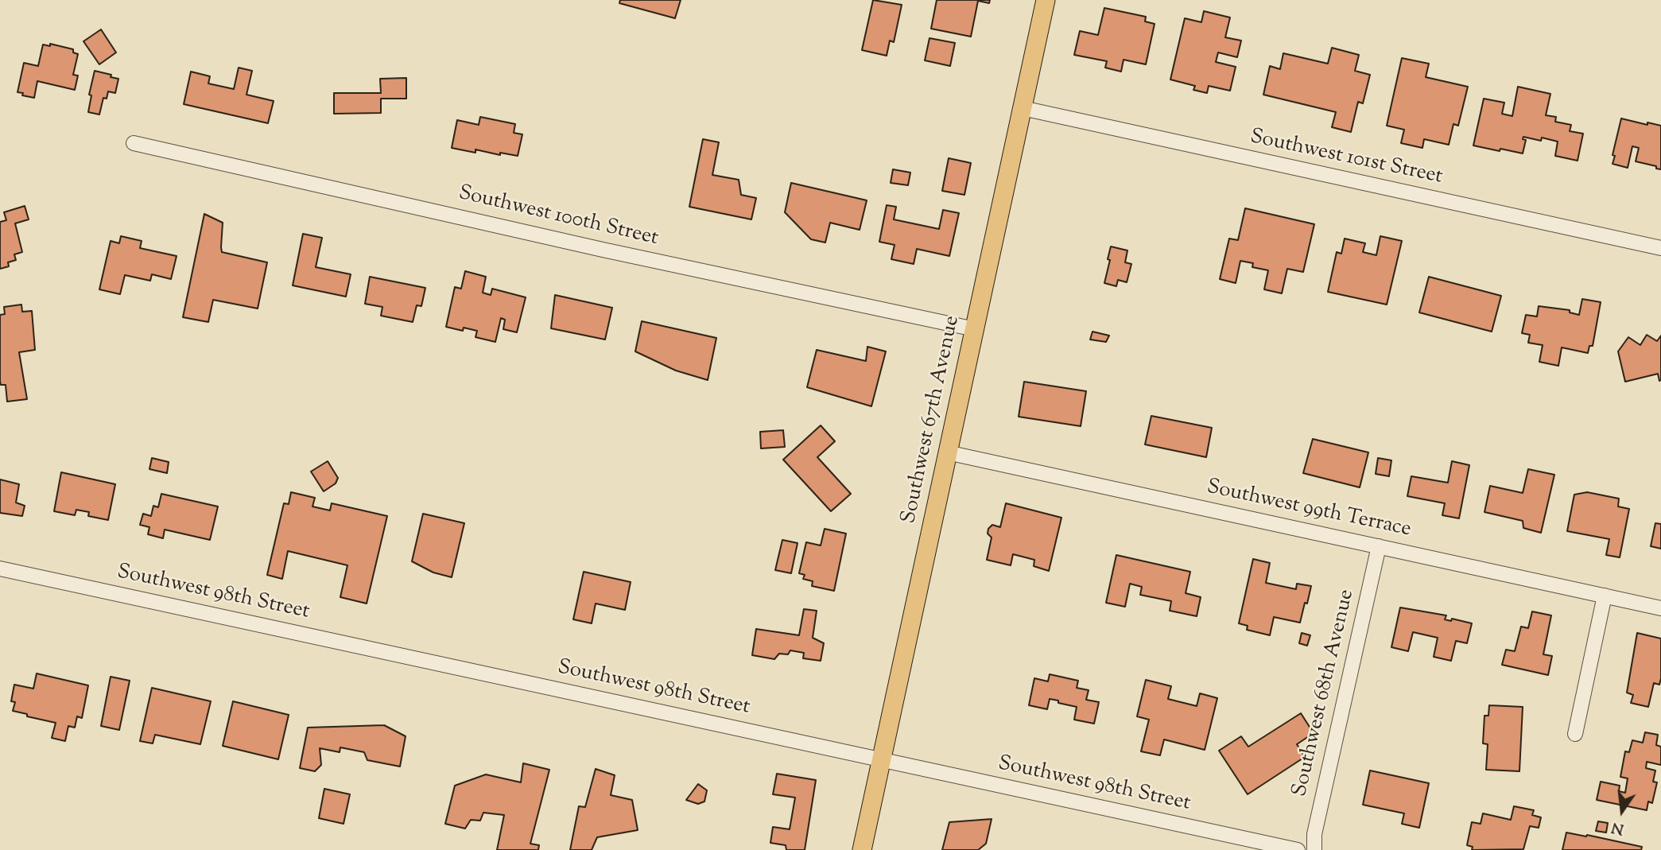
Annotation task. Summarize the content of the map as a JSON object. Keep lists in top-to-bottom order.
{
  "streets": {
    "main road": ["Southwest 67th Avenue"],
    "street": [
      "Southwest 101st Street",
      "Southwest 100th Street",
      "Southwest 99th Terrace",
      "Southwest 98th Street",
      "Southwest 68th Avenue"
    ]
  },
  "crossings": [
    ["Southwest 101st Street", "Southwest 67th Avenue"],
    ["Southwest 100th Street", "Southwest 67th Avenue"],
    ["Southwest 67th Avenue", "Southwest 99th Terrace"],
    ["Southwest 67th Avenue", "Southwest 98th Street"],
    ["Southwest 99th Terrace", "Southwest 68th Avenue"]
  ],
  "north": "bottom"
}
